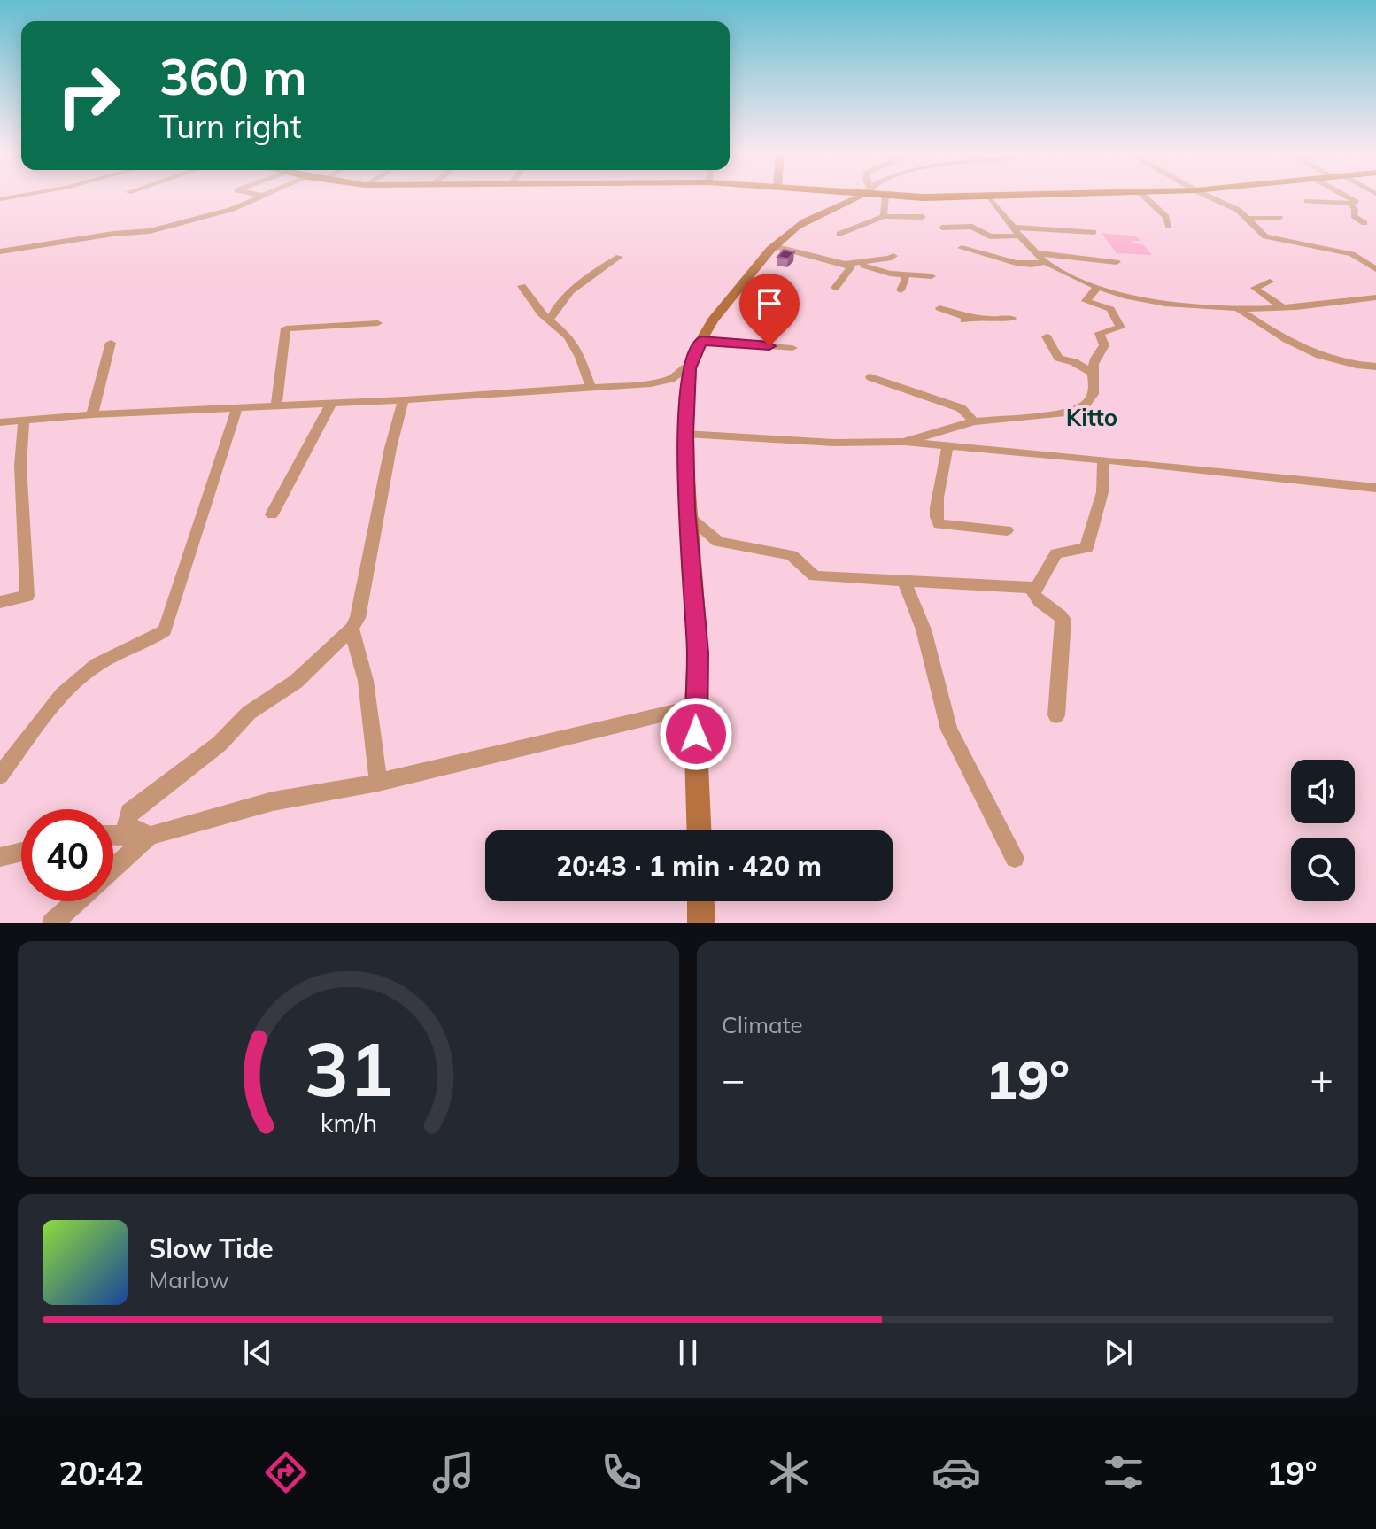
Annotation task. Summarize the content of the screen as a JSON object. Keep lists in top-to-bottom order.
{
  "districts": ["Kitto"],
  "page": {
    "turn": ["360 m", "Turn right"],
    "limit": "40",
    "trip": "20:43 · 1 min · 420 m",
    "tile": "Climate",
    "heat": ["−", "19°", "+"],
    "song": ["Slow Tide", "Marlow"],
    "tabs": ["20:42", "19°"],
    "gauge": ["31", "km/h"]
  }
}
